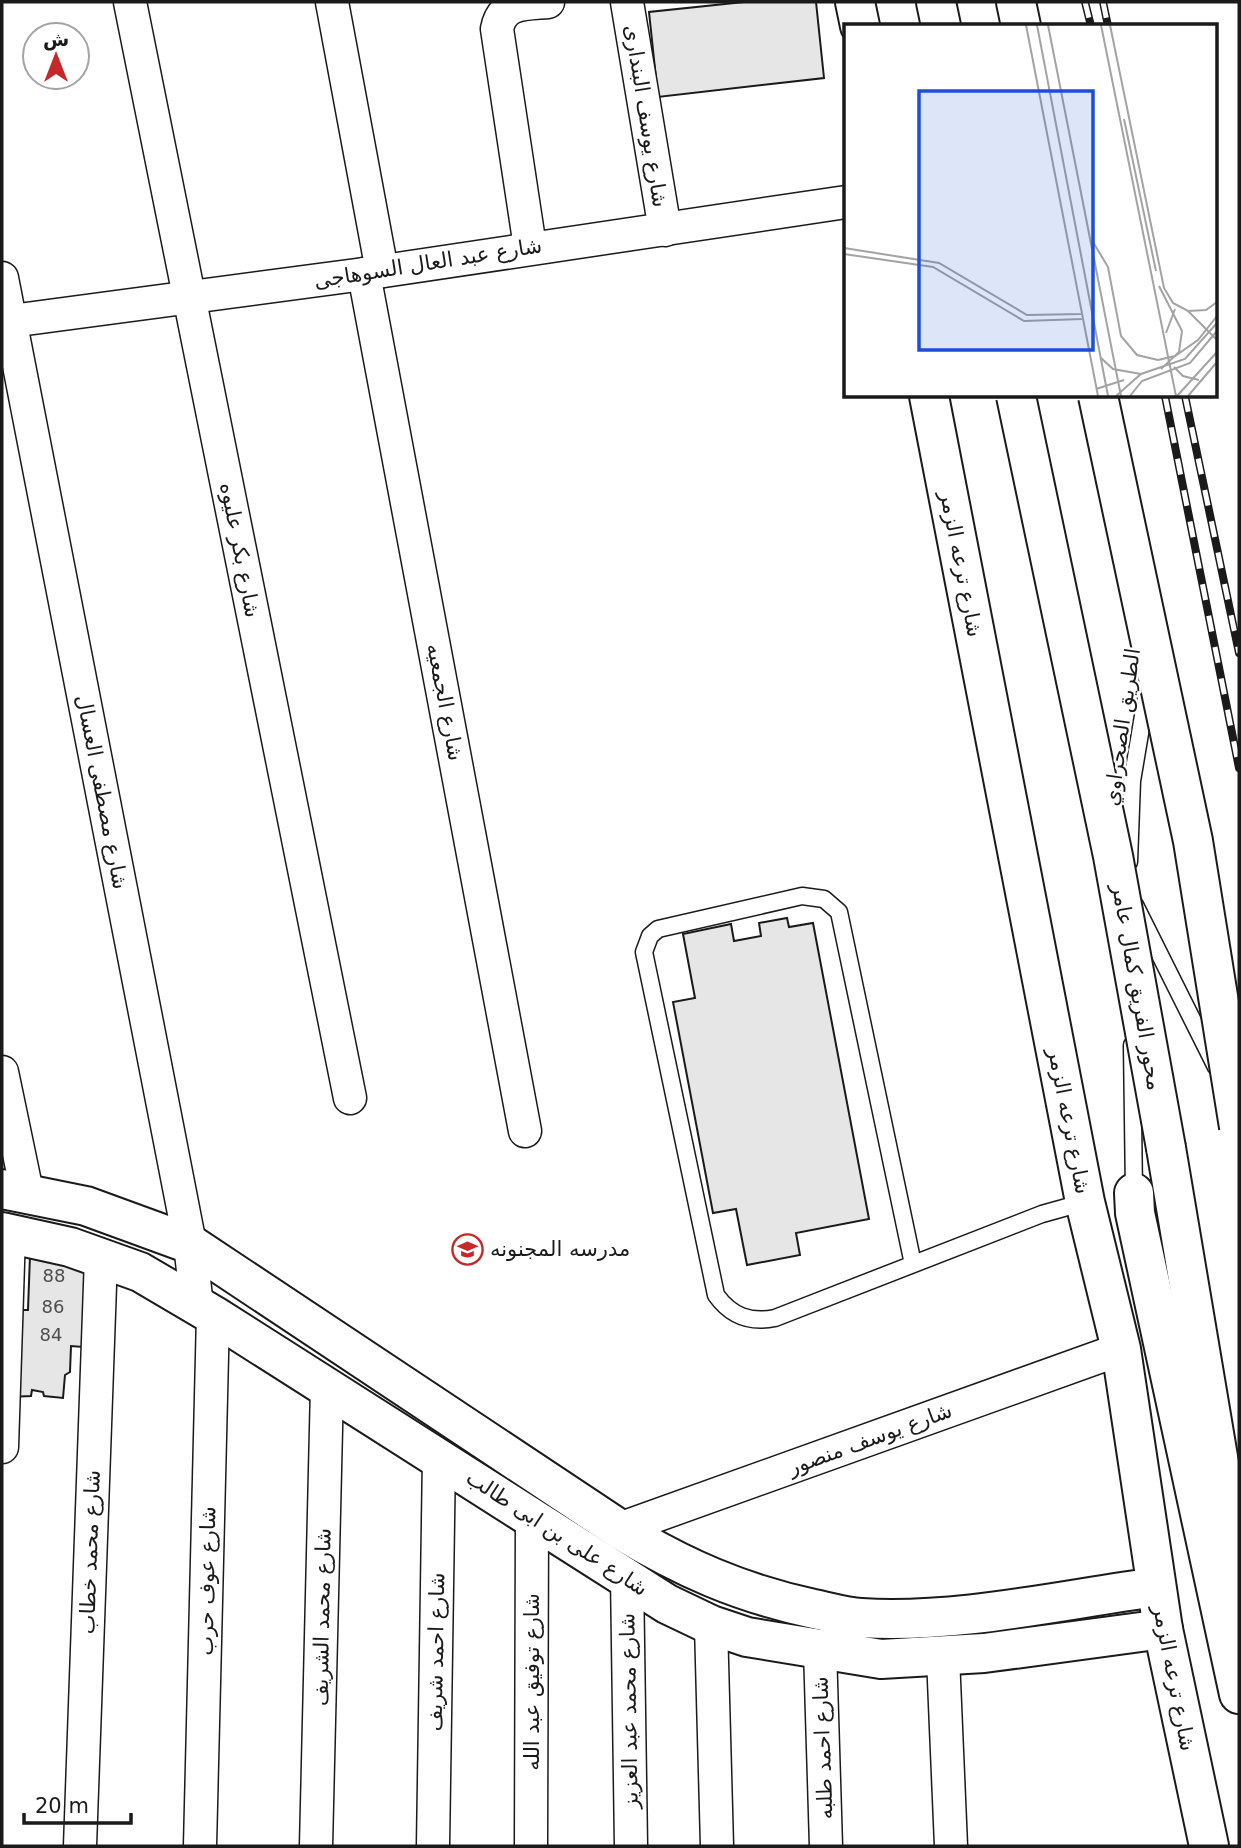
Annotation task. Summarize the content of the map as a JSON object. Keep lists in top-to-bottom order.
{
  "streets": {
    "main road": ["شارع ترعه الزمر", "محور الفريق كمال عامر", "شارع على بن ابى طالب"],
    "street": [
      "شارع يوسف البندارى",
      "شارع عبد العال السوهاجى",
      "شارع بكر عليوه",
      "شارع الجمعيه",
      "شارع مصطفى العسال",
      "شارع يوسف منصور",
      "شارع محمد خطاب",
      "شارع عوف حرب",
      "شارع محمد الشريف",
      "شارع احمد شريف",
      "شارع توفيق عبد الله",
      "شارع محمد عبد العزيز",
      "شارع احمد طلبه"
    ],
    "lane": ["الطريق الصحراوي"]
  },
  "crossings": [
    ["شارع يوسف البندارى", "شارع عبد العال السوهاجى"],
    ["شارع عبد العال السوهاجى", "شارع بكر عليوه"],
    ["شارع عبد العال السوهاجى", "شارع الجمعيه"],
    ["شارع عبد العال السوهاجى", "شارع مصطفى العسال"],
    ["شارع ترعه الزمر", "شارع يوسف منصور"],
    ["شارع ترعه الزمر", "شارع على بن ابى طالب"],
    ["شارع مصطفى العسال", "شارع على بن ابى طالب"],
    ["شارع مصطفى العسال", "شارع عوف حرب"],
    ["شارع يوسف منصور", "شارع على بن ابى طالب"],
    ["شارع على بن ابى طالب", "شارع محمد خطاب"],
    ["شارع على بن ابى طالب", "شارع عوف حرب"],
    ["شارع على بن ابى طالب", "شارع محمد الشريف"],
    ["شارع على بن ابى طالب", "شارع احمد شريف"],
    ["شارع على بن ابى طالب", "شارع توفيق عبد الله"],
    ["شارع على بن ابى طالب", "شارع محمد عبد العزيز"],
    ["شارع على بن ابى طالب", "شارع احمد طلبه"]
  ],
  "places": {
    "school or university": ["مدرسه المجنونه"]
  },
  "house_numbers": ["88", "86", "84"],
  "scale_bar": "20 m",
  "north": "top"
}
